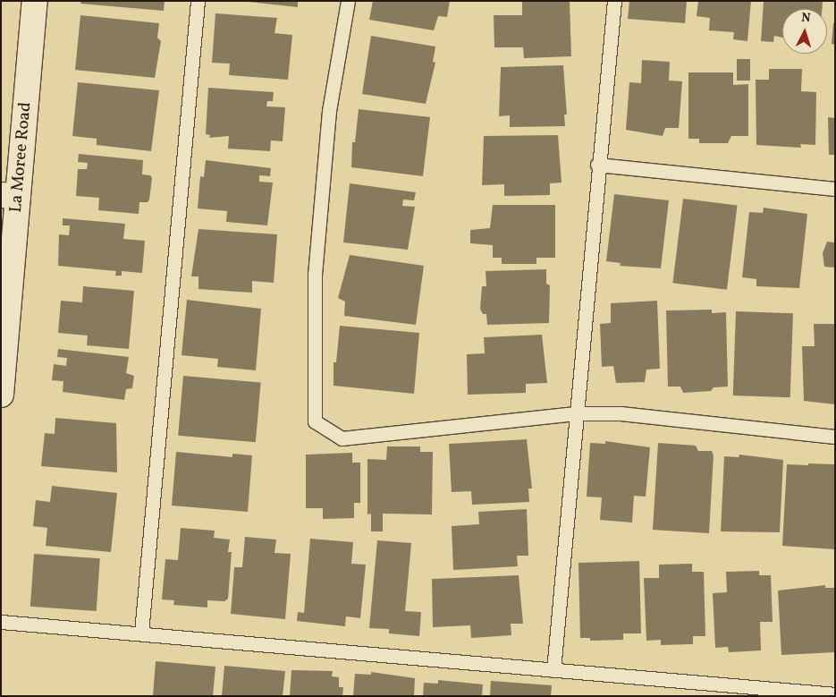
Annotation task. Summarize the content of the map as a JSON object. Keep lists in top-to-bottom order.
{
  "streets": {
    "street": ["La Moree Road"]
  },
  "north": "top"
}
